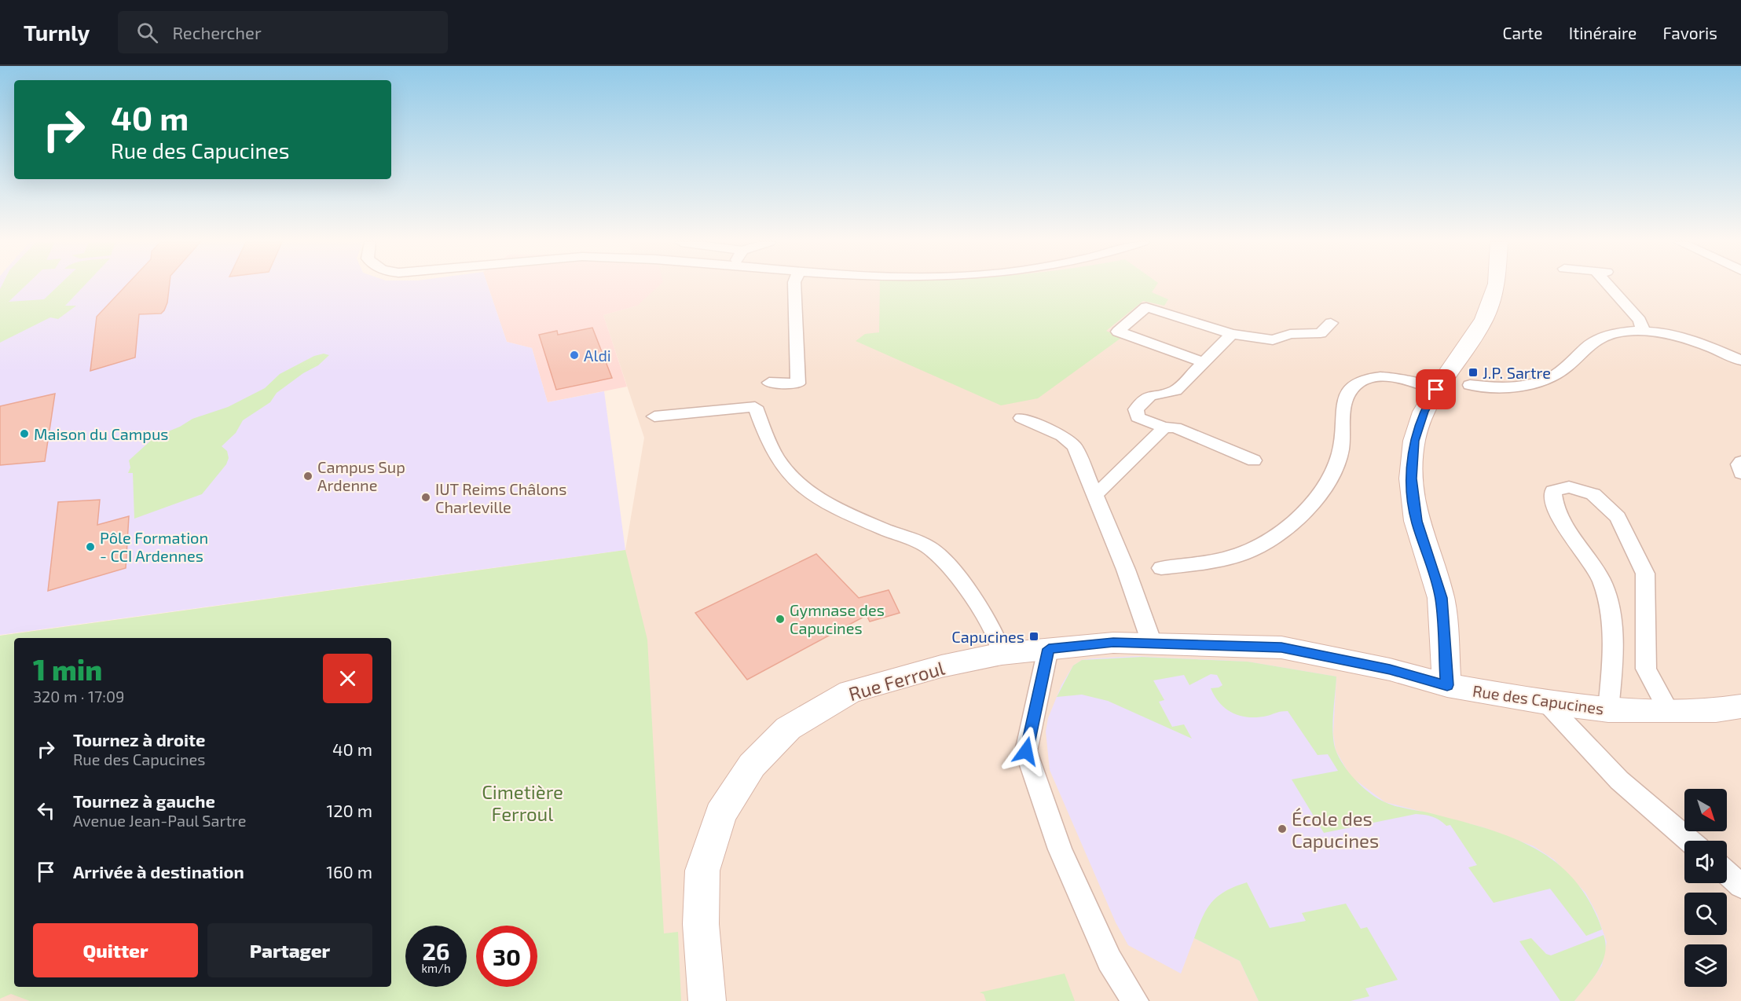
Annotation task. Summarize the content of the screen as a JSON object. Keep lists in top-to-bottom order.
{
  "streets": {
    "street": ["Rue Ferroul", "Rue des Capucines"]
  },
  "crossings": [
    ["Rue Ferroul", "Rue des Capucines"]
  ],
  "parks": ["Cimetière Ferroul"],
  "places": {
    "other": [
      "Aldi",
      "Maison du Campus",
      "Campus Sup Ardenne",
      "IUT Reims Châlons Charleville",
      "Pôle Formation - CCI Ardennes",
      "Gymnase des Capucines",
      "École des Capucines"
    ],
    "transit": ["J.P. Sartre", "Capucines"]
  },
  "north": "bottom right",
  "page": {
    "header": "Turnly",
    "search": "Rechercher",
    "nav": ["Carte", "Itinéraire", "Favoris"],
    "turn": ["40 m", "Rue des Capucines"],
    "heading": ["1 min", "320 m · 17:09"],
    "list": [
      {
        "name": "Tournez à droite",
        "note": "Rue des Capucines",
        "value": "40 m"
      },
      {
        "name": "Tournez à gauche",
        "note": "Avenue Jean-Paul Sartre",
        "value": "120 m"
      },
      {
        "name": "Arrivée à destination",
        "value": "160 m"
      }
    ],
    "buttons": ["Quitter", "Partager"],
    "speed": "26 km/h",
    "limit": "30"
  }
}
